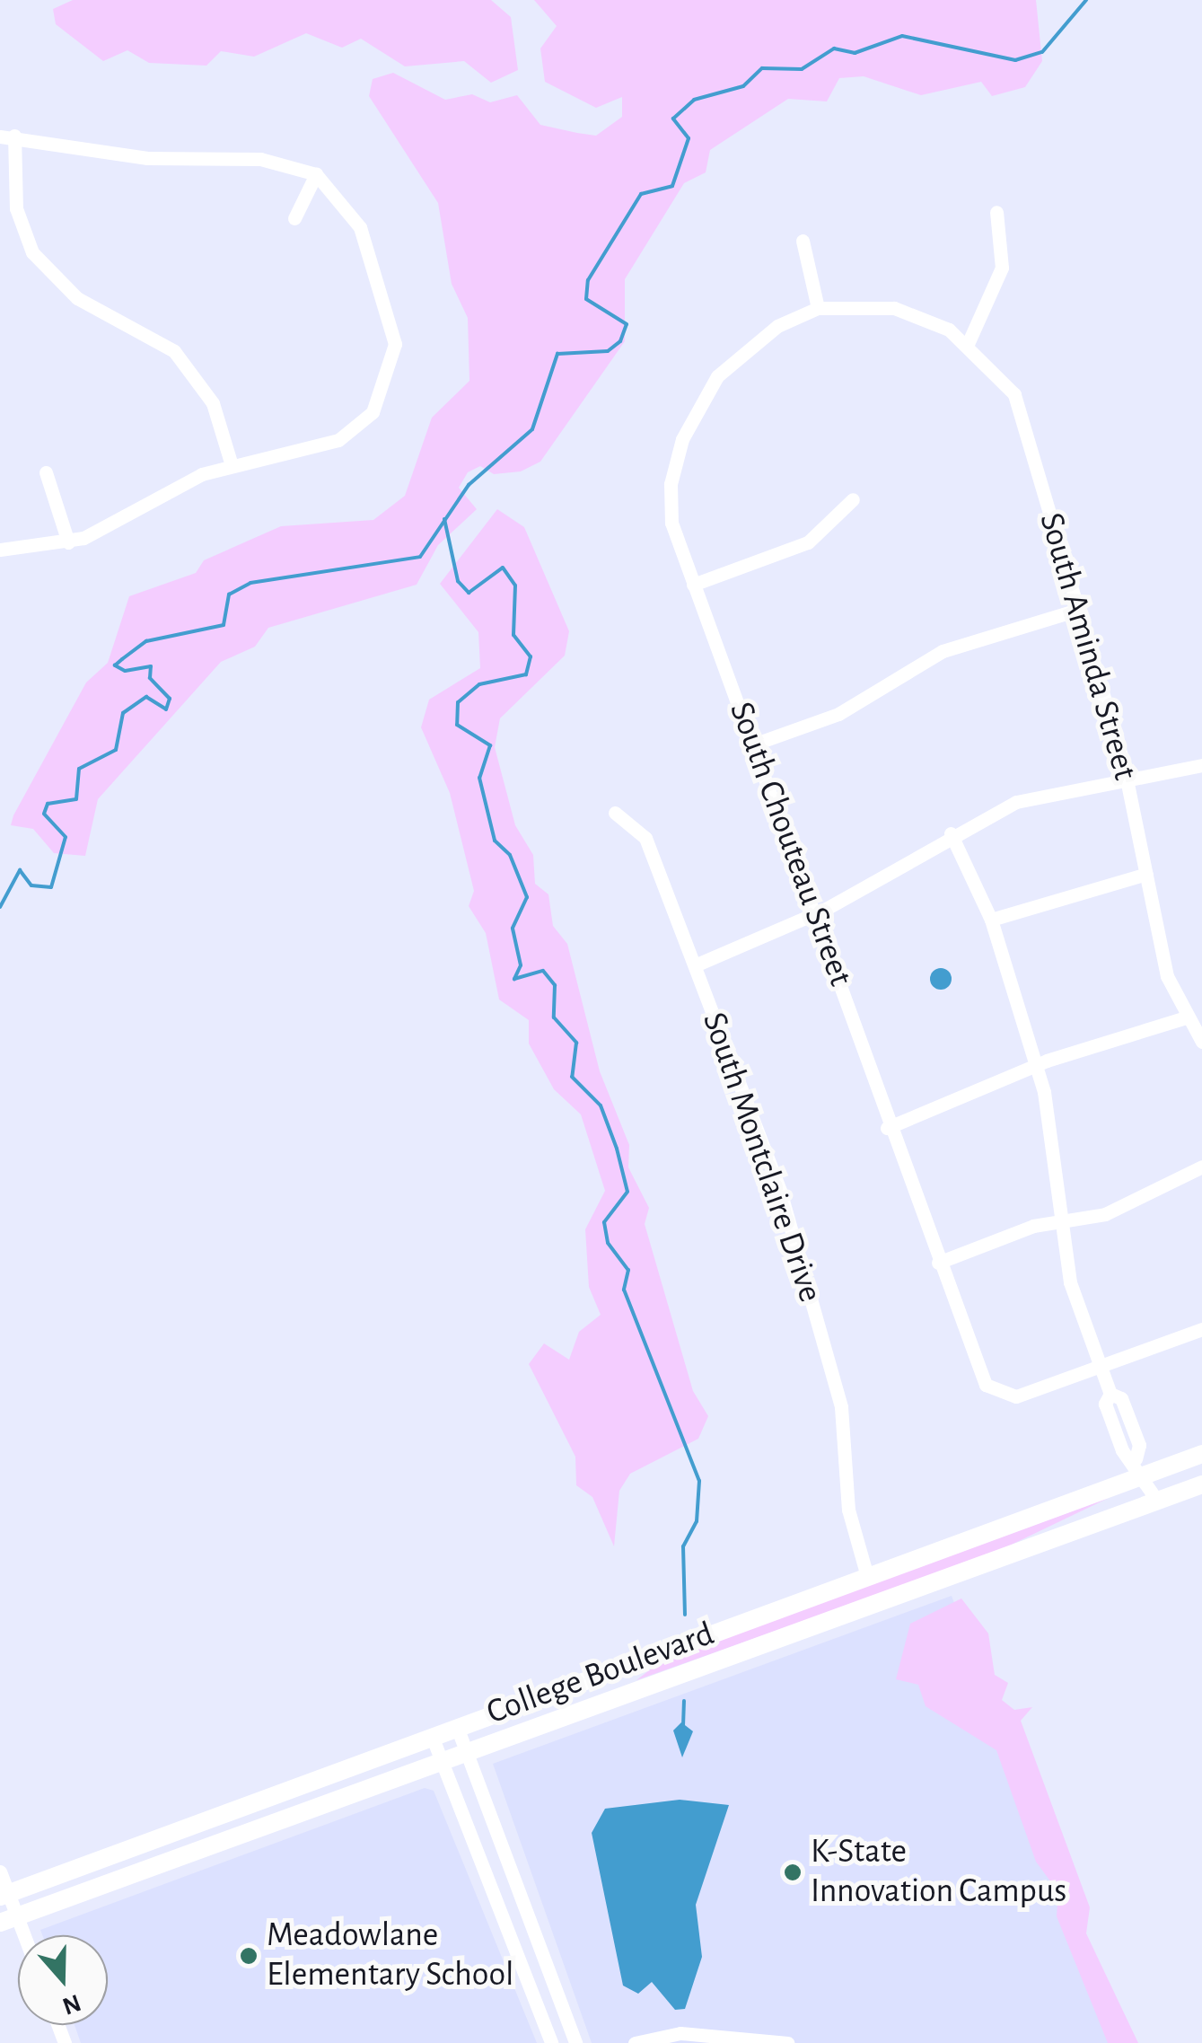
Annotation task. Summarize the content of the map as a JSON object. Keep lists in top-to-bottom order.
{
  "streets": {
    "main road": ["College Boulevard"],
    "street": ["South Aminda Street", "South Chouteau Street", "South Montclaire Drive"]
  },
  "crossings": [
    ["South Aminda Street", "South Chouteau Street"],
    ["South Montclaire Drive", "College Boulevard"]
  ],
  "places": ["K-State Innovation Campus", "Meadowlane Elementary School"],
  "north": "bottom"
}
